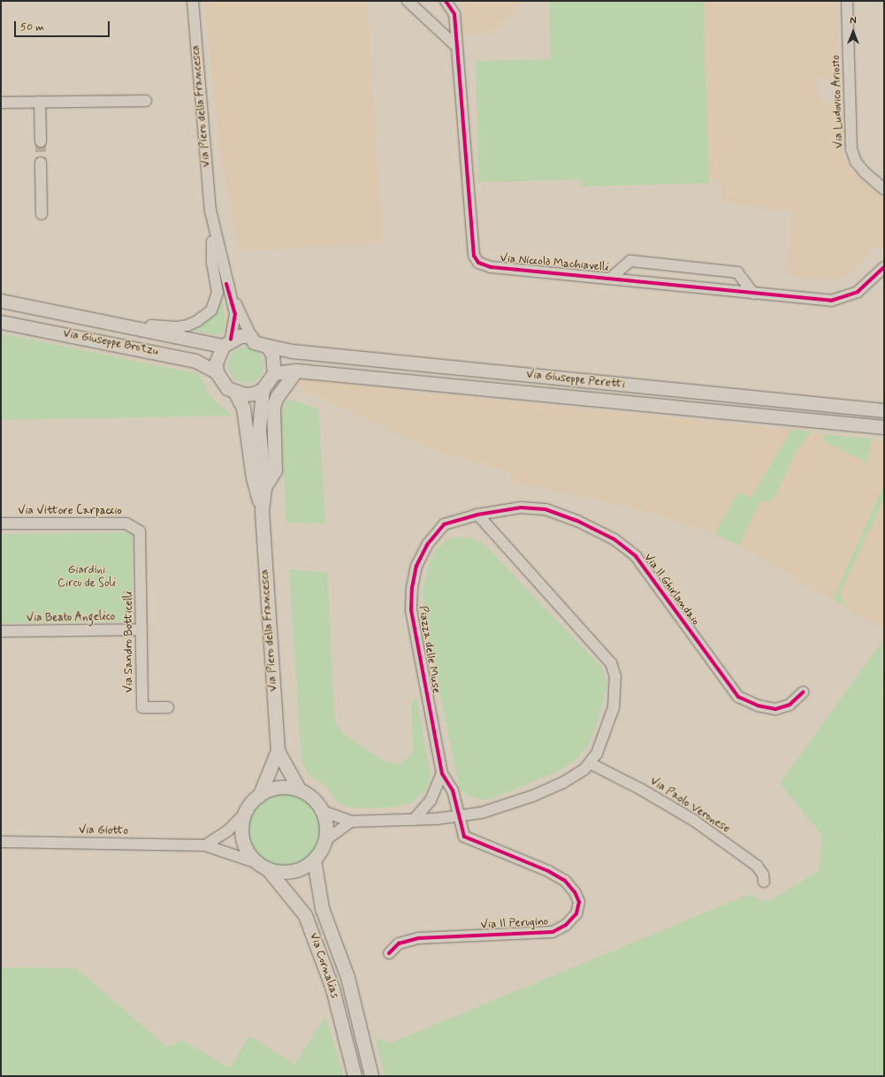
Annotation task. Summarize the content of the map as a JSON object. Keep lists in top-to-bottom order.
{
  "streets": {
    "street": [
      "Via Ludovico Ariosto",
      "Via Piero della Francesca",
      "Via Niccolò Machiavelli",
      "Via Giuseppe Brotzu",
      "Via Giuseppe Peretti",
      "Via Vittore Carpaccio",
      "Via Il Ghirlandaio",
      "Via Beato Angelico",
      "Via Sandro Botticelli",
      "Piazza delle Muse",
      "Via Paolo Veronese",
      "Via Giotto",
      "Via Il Perugino",
      "Via Cornalias"
    ]
  },
  "crossings": [
    ["Via Piero della Francesca", "Via Giuseppe Brotzu"],
    ["Via Piero della Francesca", "Via Giuseppe Peretti"],
    ["Via Piero della Francesca", "Via Giotto"],
    ["Via Piero della Francesca", "Via Cornalias"],
    ["Via Giuseppe Brotzu", "Via Giuseppe Peretti"],
    ["Via Vittore Carpaccio", "Via Sandro Botticelli"],
    ["Via Il Ghirlandaio", "Piazza delle Muse"],
    ["Via Beato Angelico", "Via Sandro Botticelli"],
    ["Piazza delle Muse", "Via Il Perugino"],
    ["Via Giotto", "Via Cornalias"]
  ],
  "parks": ["Giardini Circu de Soli"],
  "scale_bar": "50 m",
  "north": "top"
}
